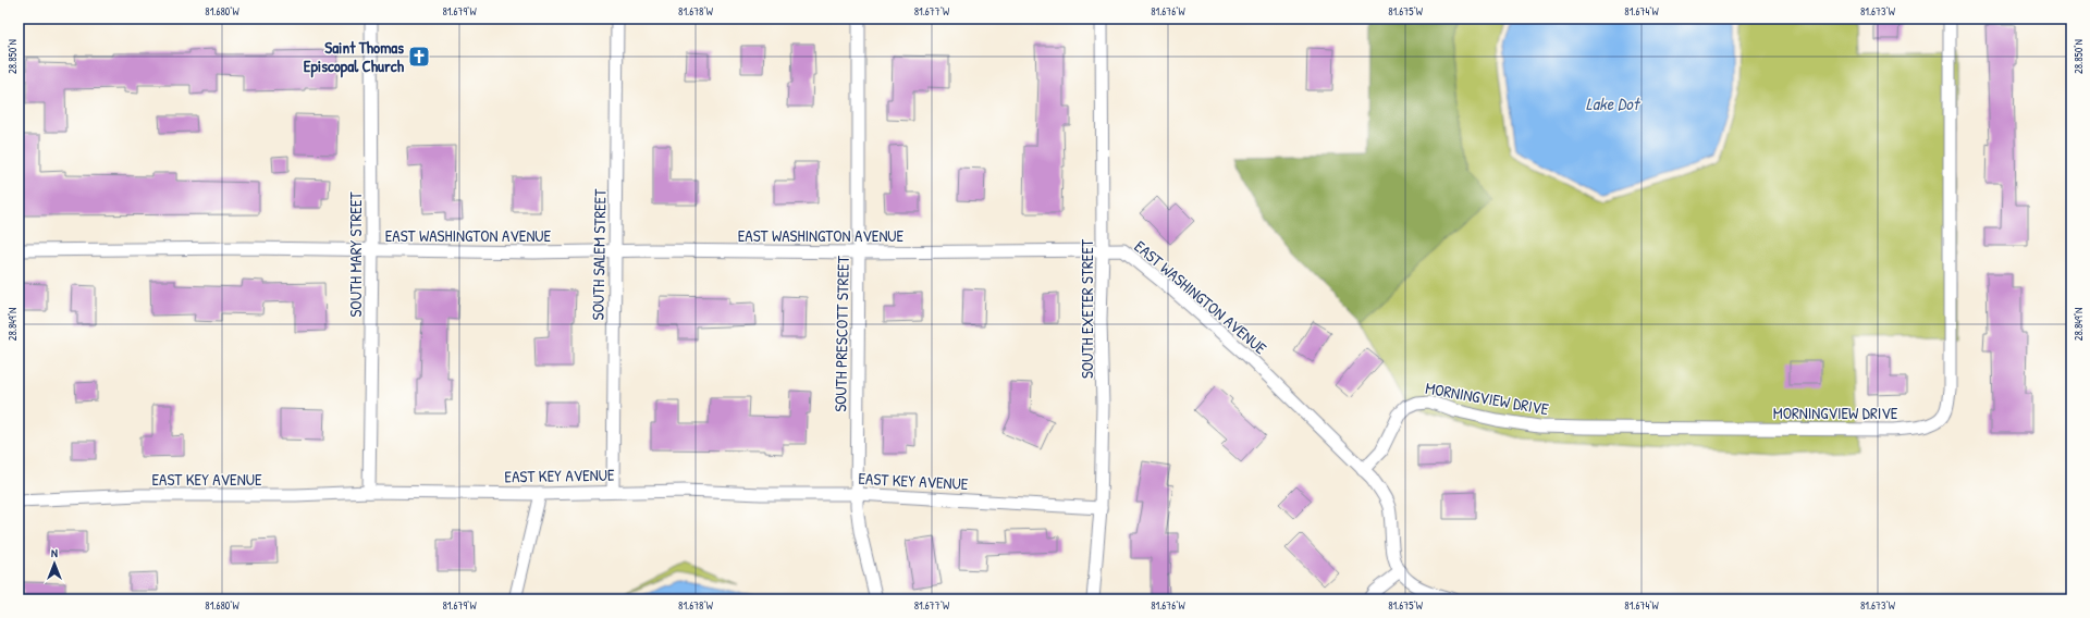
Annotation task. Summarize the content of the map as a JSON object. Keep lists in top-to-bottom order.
{
  "streets": {
    "street": [
      "EAST WASHINGTON AVENUE",
      "SOUTH MARY STREET",
      "SOUTH SALEM STREET",
      "SOUTH EXETER STREET",
      "SOUTH PRESCOTT STREET",
      "MORNINGVIEW DRIVE",
      "EAST KEY AVENUE"
    ]
  },
  "crossings": [
    ["EAST WASHINGTON AVENUE", "SOUTH MARY STREET"],
    ["EAST WASHINGTON AVENUE", "SOUTH SALEM STREET"],
    ["EAST WASHINGTON AVENUE", "SOUTH EXETER STREET"],
    ["EAST WASHINGTON AVENUE", "SOUTH PRESCOTT STREET"],
    ["EAST WASHINGTON AVENUE", "MORNINGVIEW DRIVE"],
    ["SOUTH MARY STREET", "EAST KEY AVENUE"],
    ["SOUTH SALEM STREET", "EAST KEY AVENUE"],
    ["SOUTH EXETER STREET", "EAST KEY AVENUE"],
    ["SOUTH PRESCOTT STREET", "EAST KEY AVENUE"]
  ],
  "water": ["Lake Dot"],
  "places": {
    "church": ["Saint Thomas Episcopal Church"]
  },
  "north": "top",
  "coordinates": [
    "81.680°W",
    "81.679°W",
    "81.678°W",
    "81.677°W",
    "81.676°W",
    "81.675°W",
    "81.674°W",
    "81.673°W",
    "28.850°N",
    "28.849°N"
  ]
}
